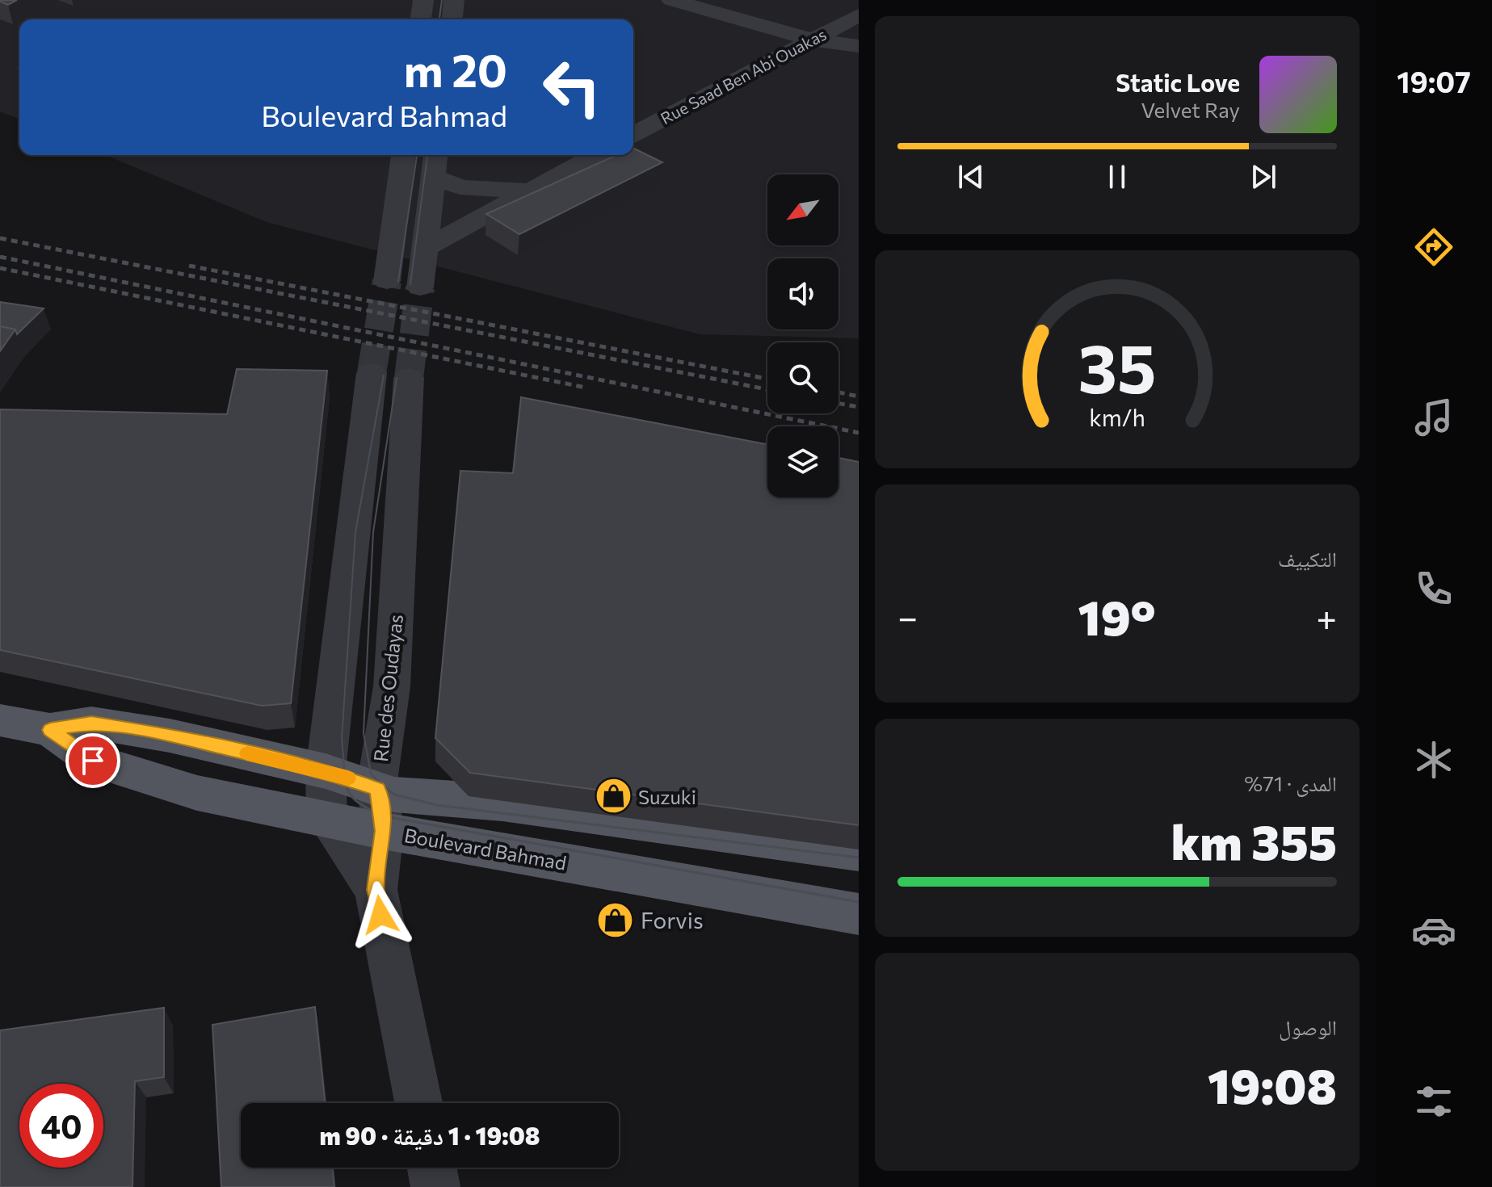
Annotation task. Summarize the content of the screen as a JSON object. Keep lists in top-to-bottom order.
{
  "streets": {
    "main road": ["Boulevard Bahmad"],
    "street": ["Rue Saad Ben Abi Ouakas", "Rue des Oudayas"]
  },
  "crossings": [
    ["Rue des Oudayas", "Boulevard Bahmad"]
  ],
  "places": {
    "shop": ["Suzuki", "Forvis"]
  },
  "north": "bottom left",
  "page": {
    "tabs": "19:07",
    "turn": ["20 m", "Boulevard Bahmad"],
    "song": ["Static Love", "Velvet Ray"],
    "tile": [
      "التكييف",
      ["المدى · 71%", "355 km"],
      ["الوصول", "19:08"]
    ],
    "heat": ["−", "19°", "+"],
    "limit": "40",
    "trip": "19:08 · 1 دقيقة · 90 m",
    "gauge": ["35", "km/h"]
  }
}
